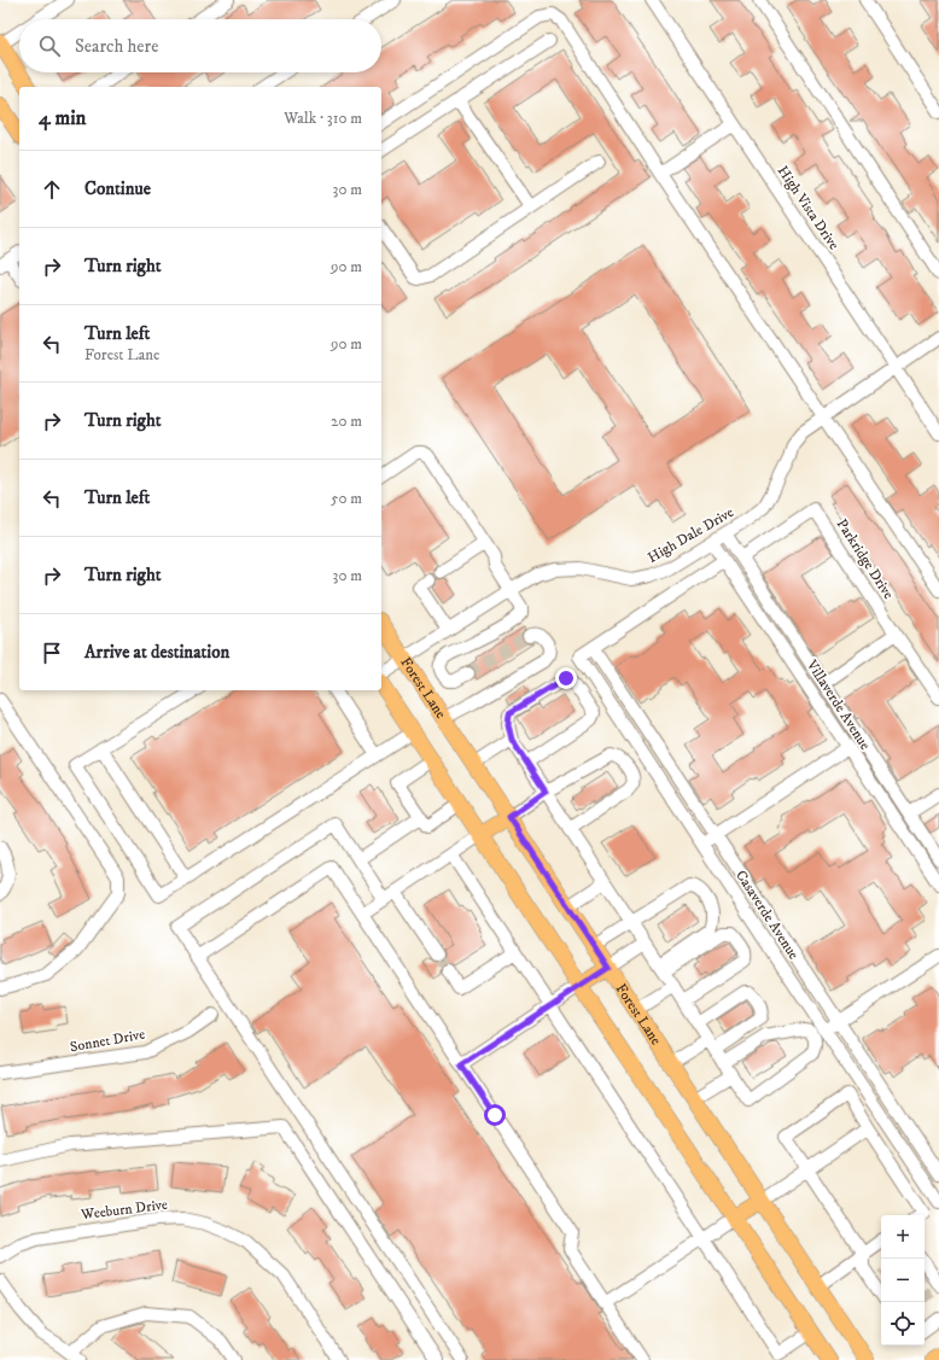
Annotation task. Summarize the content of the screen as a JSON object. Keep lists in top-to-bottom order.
{
  "streets": {
    "main road": ["Forest Lane"],
    "street": [
      "High Vista Drive",
      "High Dale Drive",
      "Parkridge Drive",
      "Villaverde Avenue",
      "Casaverde Avenue",
      "Sonnet Drive",
      "Weeburn Drive"
    ]
  },
  "crossings": [
    ["High Vista Drive", "High Dale Drive"],
    ["High Dale Drive", "Forest Lane"],
    ["High Dale Drive", "Villaverde Avenue"],
    ["Villaverde Avenue", "Casaverde Avenue"]
  ],
  "page": {
    "search": "Search here",
    "heading": ["4 min", "Walk · 310 m"],
    "list": [
      ["Continue", "30 m"],
      ["Turn right", "90 m"],
      ["Turn left", "Forest Lane", "90 m"],
      ["Turn right", "20 m"],
      ["Turn left", "50 m"],
      ["Turn right", "30 m"],
      "Arrive at destination"
    ],
    "map_buttons": ["+", "−"]
  }
}
